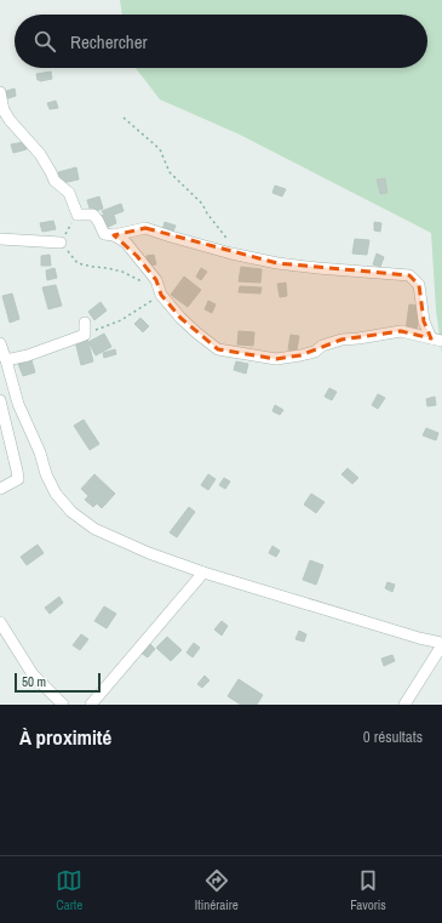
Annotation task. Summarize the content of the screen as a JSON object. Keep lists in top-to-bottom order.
{
  "scale_bar": "50 m",
  "page": {
    "search": "Rechercher",
    "scale": "50 m",
    "heading": ["À proximité", "0 résultats"],
    "nav": ["Carte", "Itinéraire", "Favoris"]
  }
}
